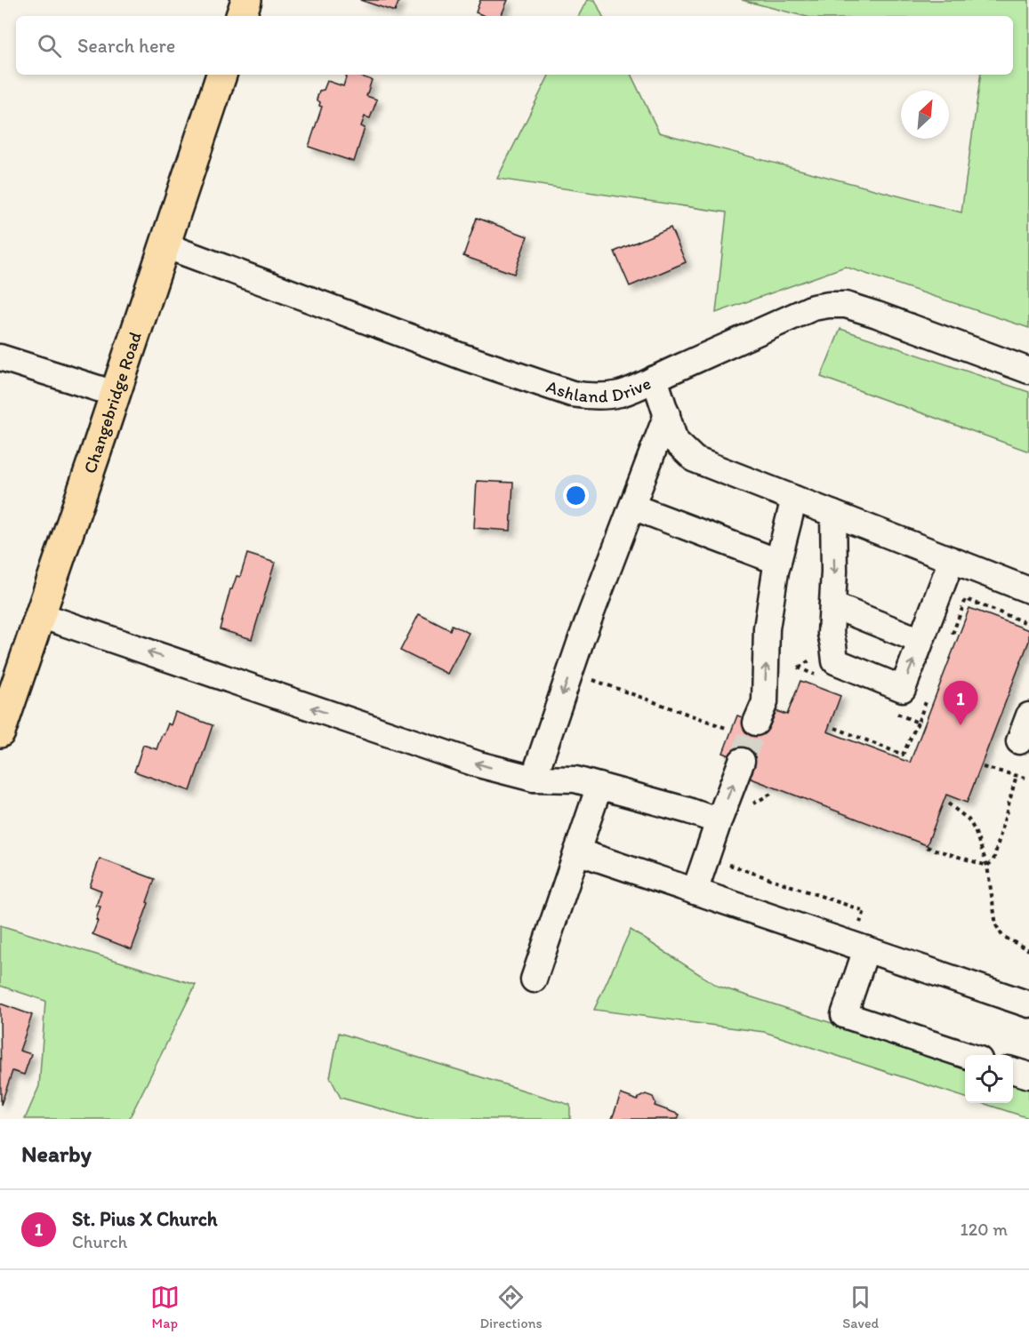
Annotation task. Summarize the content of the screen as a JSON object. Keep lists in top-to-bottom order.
{
  "streets": {
    "main road": ["Changebridge Road"],
    "street": ["Ashland Drive"]
  },
  "crossings": [
    ["Ashland Drive", "Changebridge Road"]
  ],
  "north": "top right",
  "page": {
    "search": "Search here",
    "pins": "1",
    "heading": "Nearby",
    "list": [
      {
        "mark": "1",
        "name": "St. Pius X Church",
        "note": "Church",
        "value": "120 m"
      }
    ],
    "nav": ["Map", "Directions", "Saved"]
  }
}
